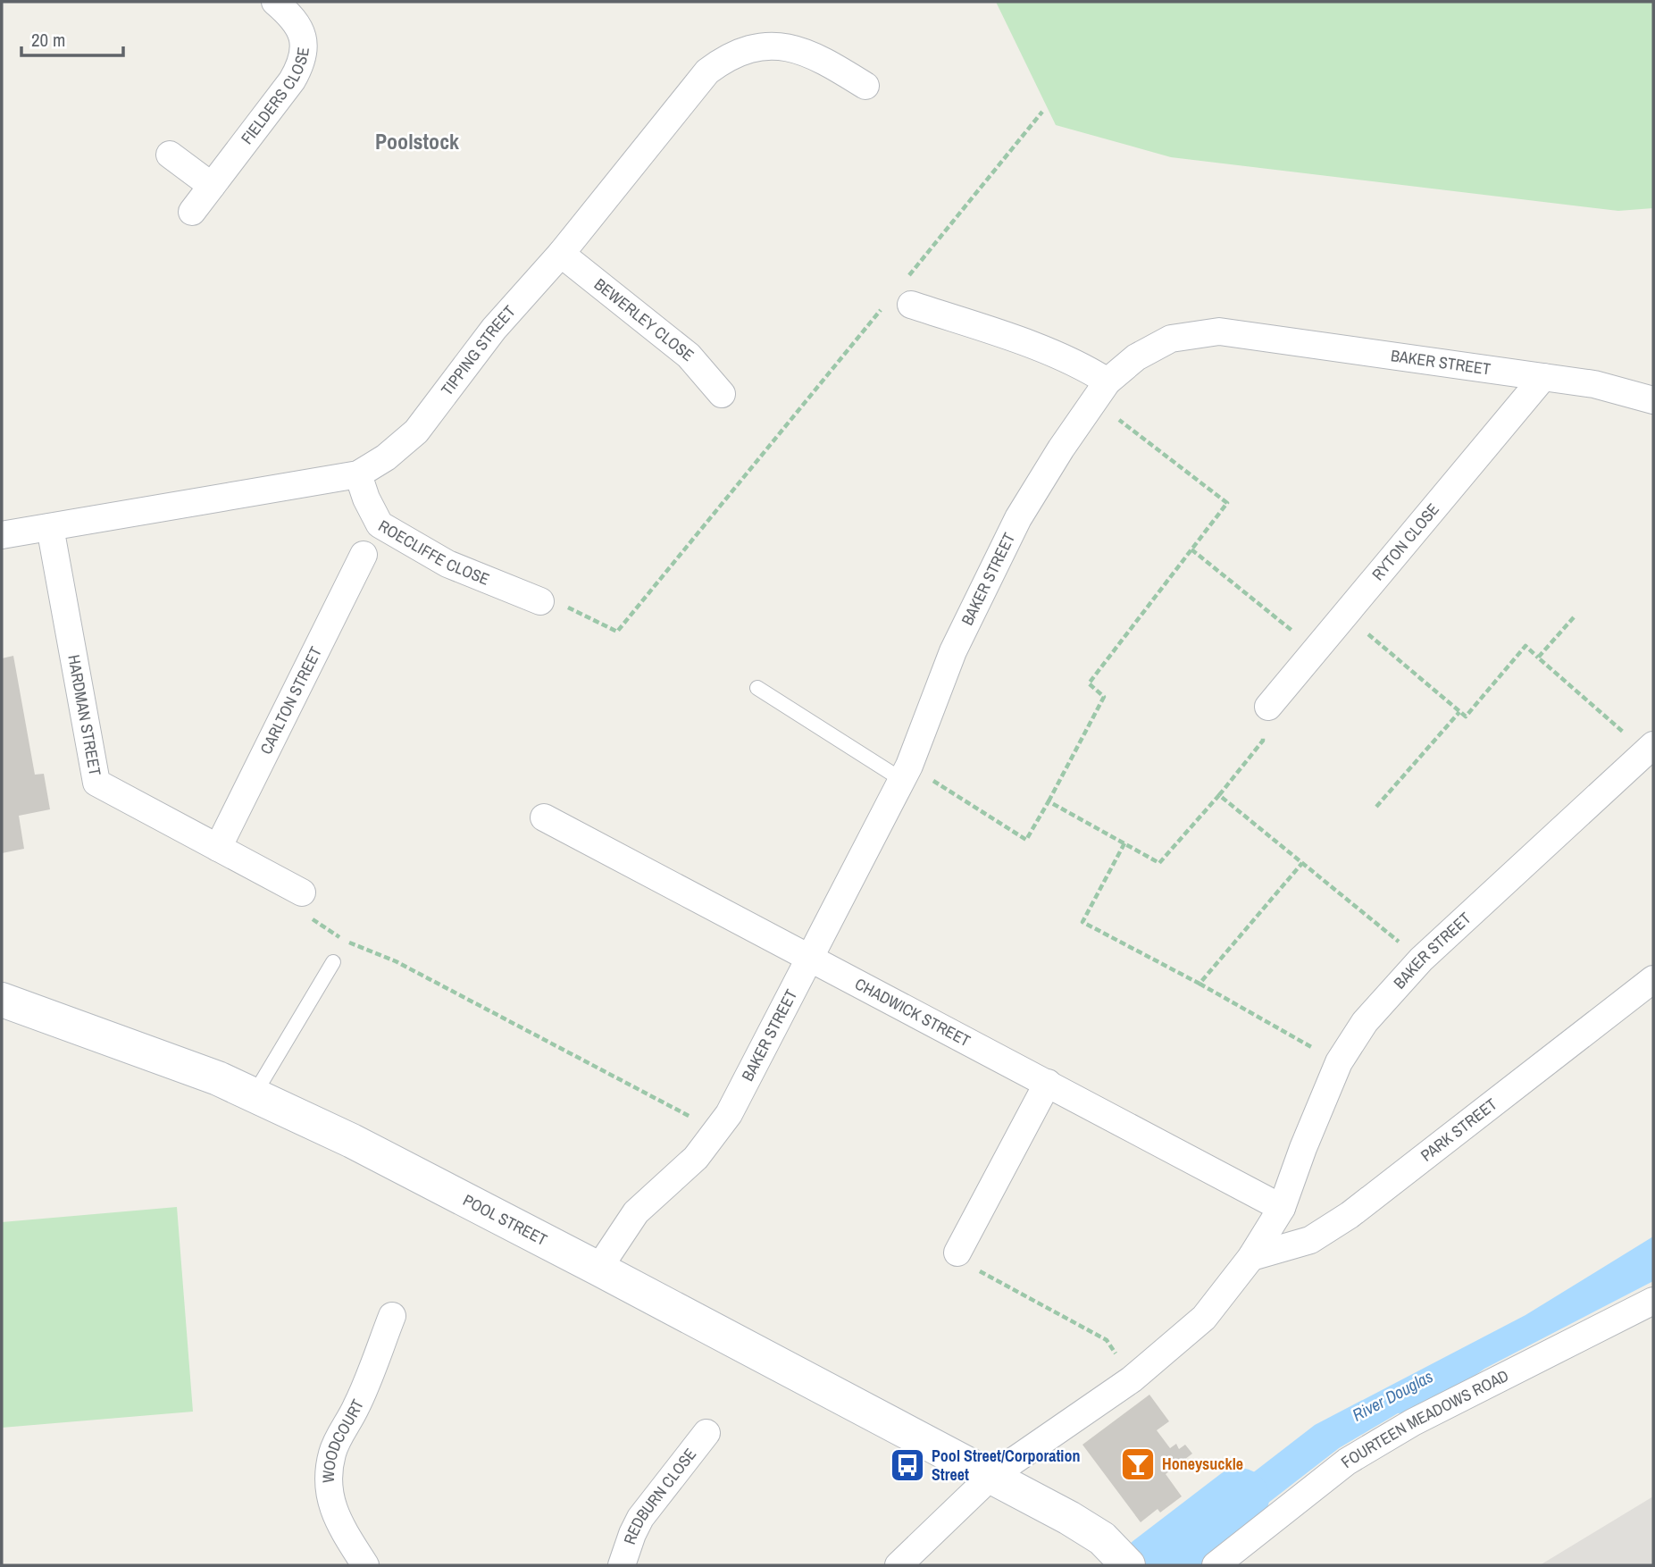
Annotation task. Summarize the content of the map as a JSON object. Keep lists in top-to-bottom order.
{
  "streets": {
    "street": [
      "FIELDERS CLOSE",
      "BEWERLEY CLOSE",
      "TIPPING STREET",
      "BAKER STREET",
      "RYTON CLOSE",
      "ROECLIFFE CLOSE",
      "CARLTON STREET",
      "HARDMAN STREET",
      "CHADWICK STREET",
      "PARK STREET",
      "POOL STREET",
      "FOURTEEN MEADOWS ROAD",
      "WOODCOURT",
      "REDBURN CLOSE"
    ]
  },
  "crossings": [
    ["BEWERLEY CLOSE", "TIPPING STREET"],
    ["TIPPING STREET", "ROECLIFFE CLOSE"],
    ["TIPPING STREET", "HARDMAN STREET"],
    ["BAKER STREET", "RYTON CLOSE"],
    ["BAKER STREET", "CHADWICK STREET"],
    ["BAKER STREET", "POOL STREET"],
    ["CARLTON STREET", "HARDMAN STREET"]
  ],
  "districts": ["Poolstock"],
  "water": ["River Douglas"],
  "places": {
    "bar": ["Honeysuckle"],
    "bus stop": ["Pool Street/Corporation Street"]
  },
  "scale_bar": "20 m"
}
